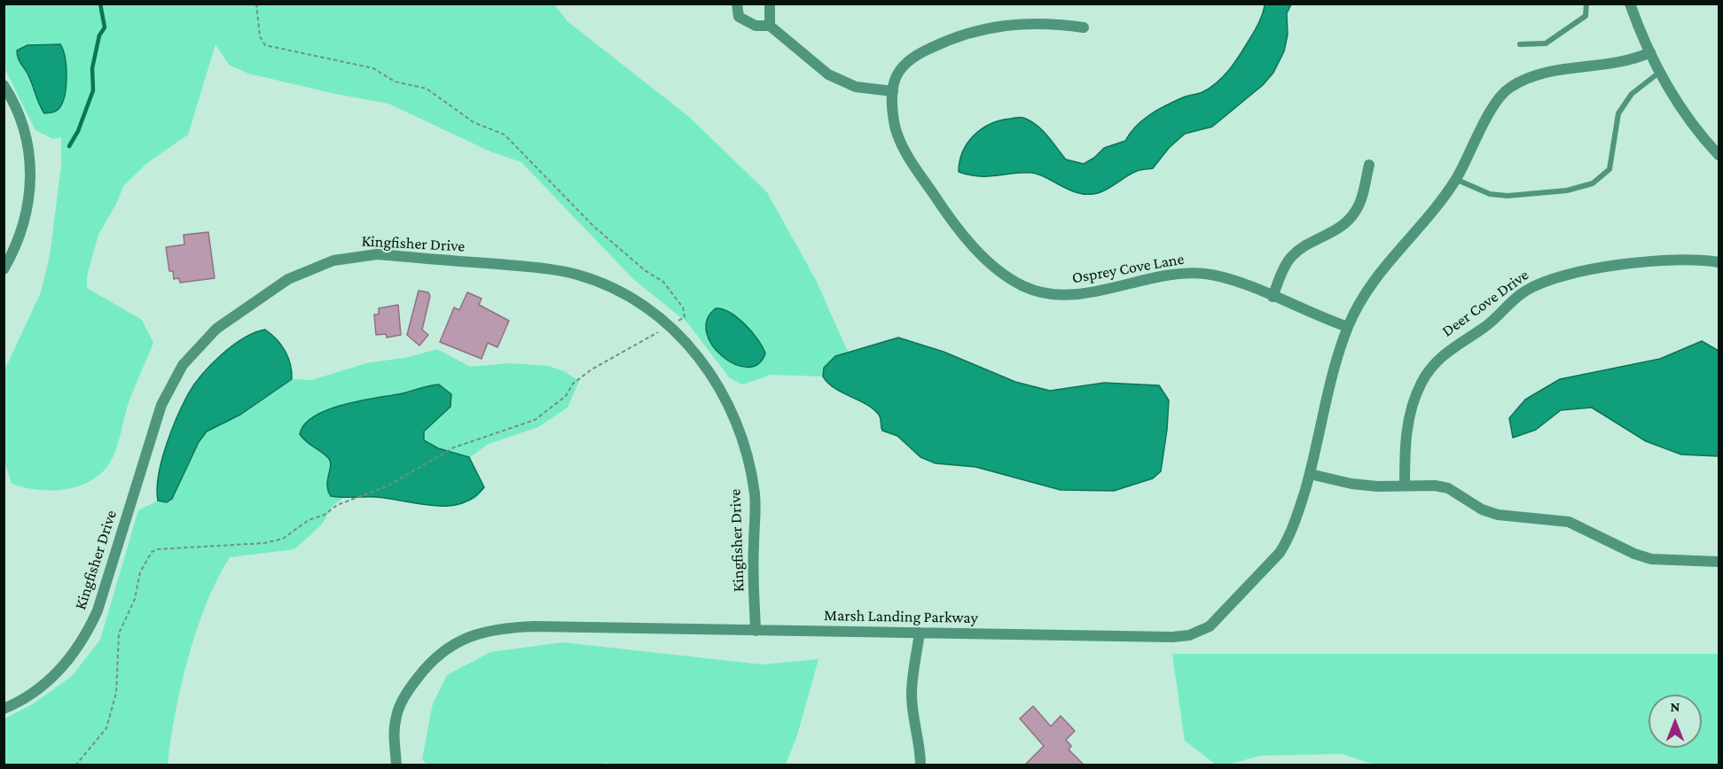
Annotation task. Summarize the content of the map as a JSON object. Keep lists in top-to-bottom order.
{
  "streets": {
    "street": [
      "Kingfisher Drive",
      "Osprey Cove Lane",
      "Deer Cove Drive",
      "Marsh Landing Parkway"
    ]
  },
  "crossings": [
    ["Kingfisher Drive", "Marsh Landing Parkway"]
  ],
  "north": "top"
}
